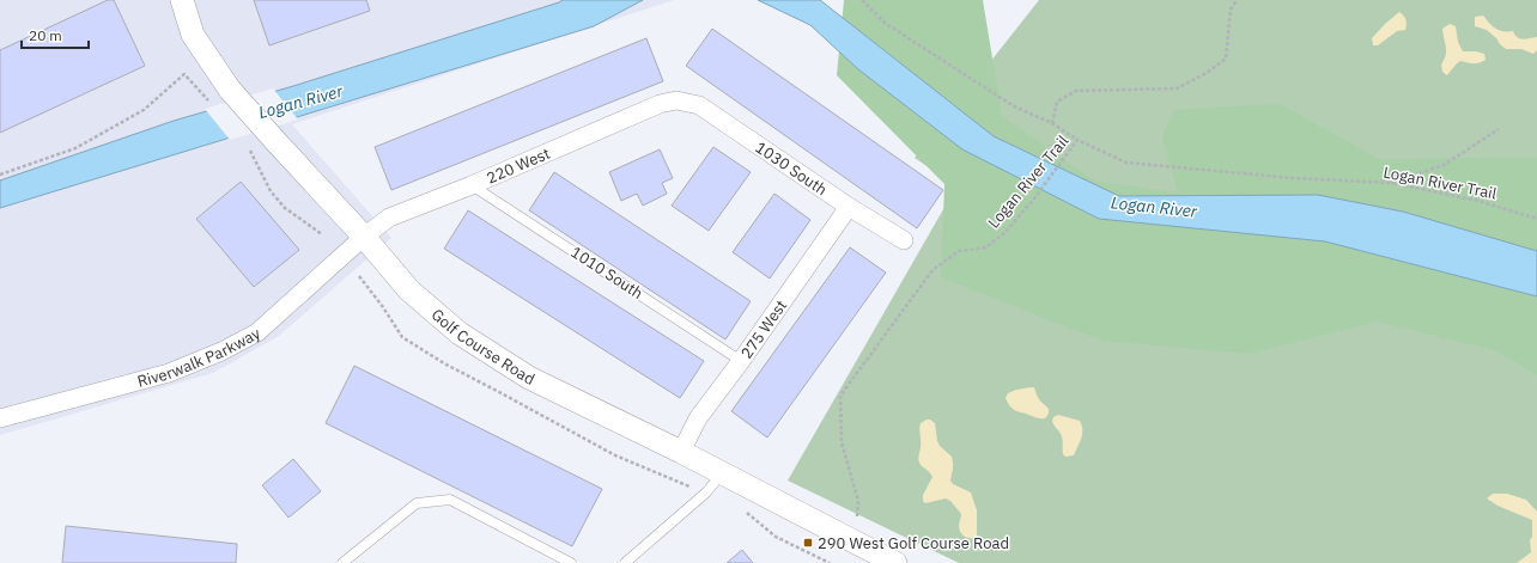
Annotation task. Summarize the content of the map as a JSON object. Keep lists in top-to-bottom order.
{
  "streets": {
    "street": [
      "220 West",
      "1030 South",
      "275 West",
      "Golf Course Road",
      "Riverwalk Parkway"
    ],
    "lane": ["1010 South"],
    "path": ["Logan River Trail"]
  },
  "crossings": [
    ["220 West", "1030 South"],
    ["220 West", "1010 South"],
    ["220 West", "Golf Course Road"],
    ["220 West", "Riverwalk Parkway"],
    ["1030 South", "275 West"],
    ["1010 South", "275 West"],
    ["275 West", "Golf Course Road"],
    ["Golf Course Road", "Riverwalk Parkway"]
  ],
  "water": ["Logan River"],
  "places": {
    "transit": ["290 West Golf Course Road"]
  },
  "scale_bar": "20 m"
}
